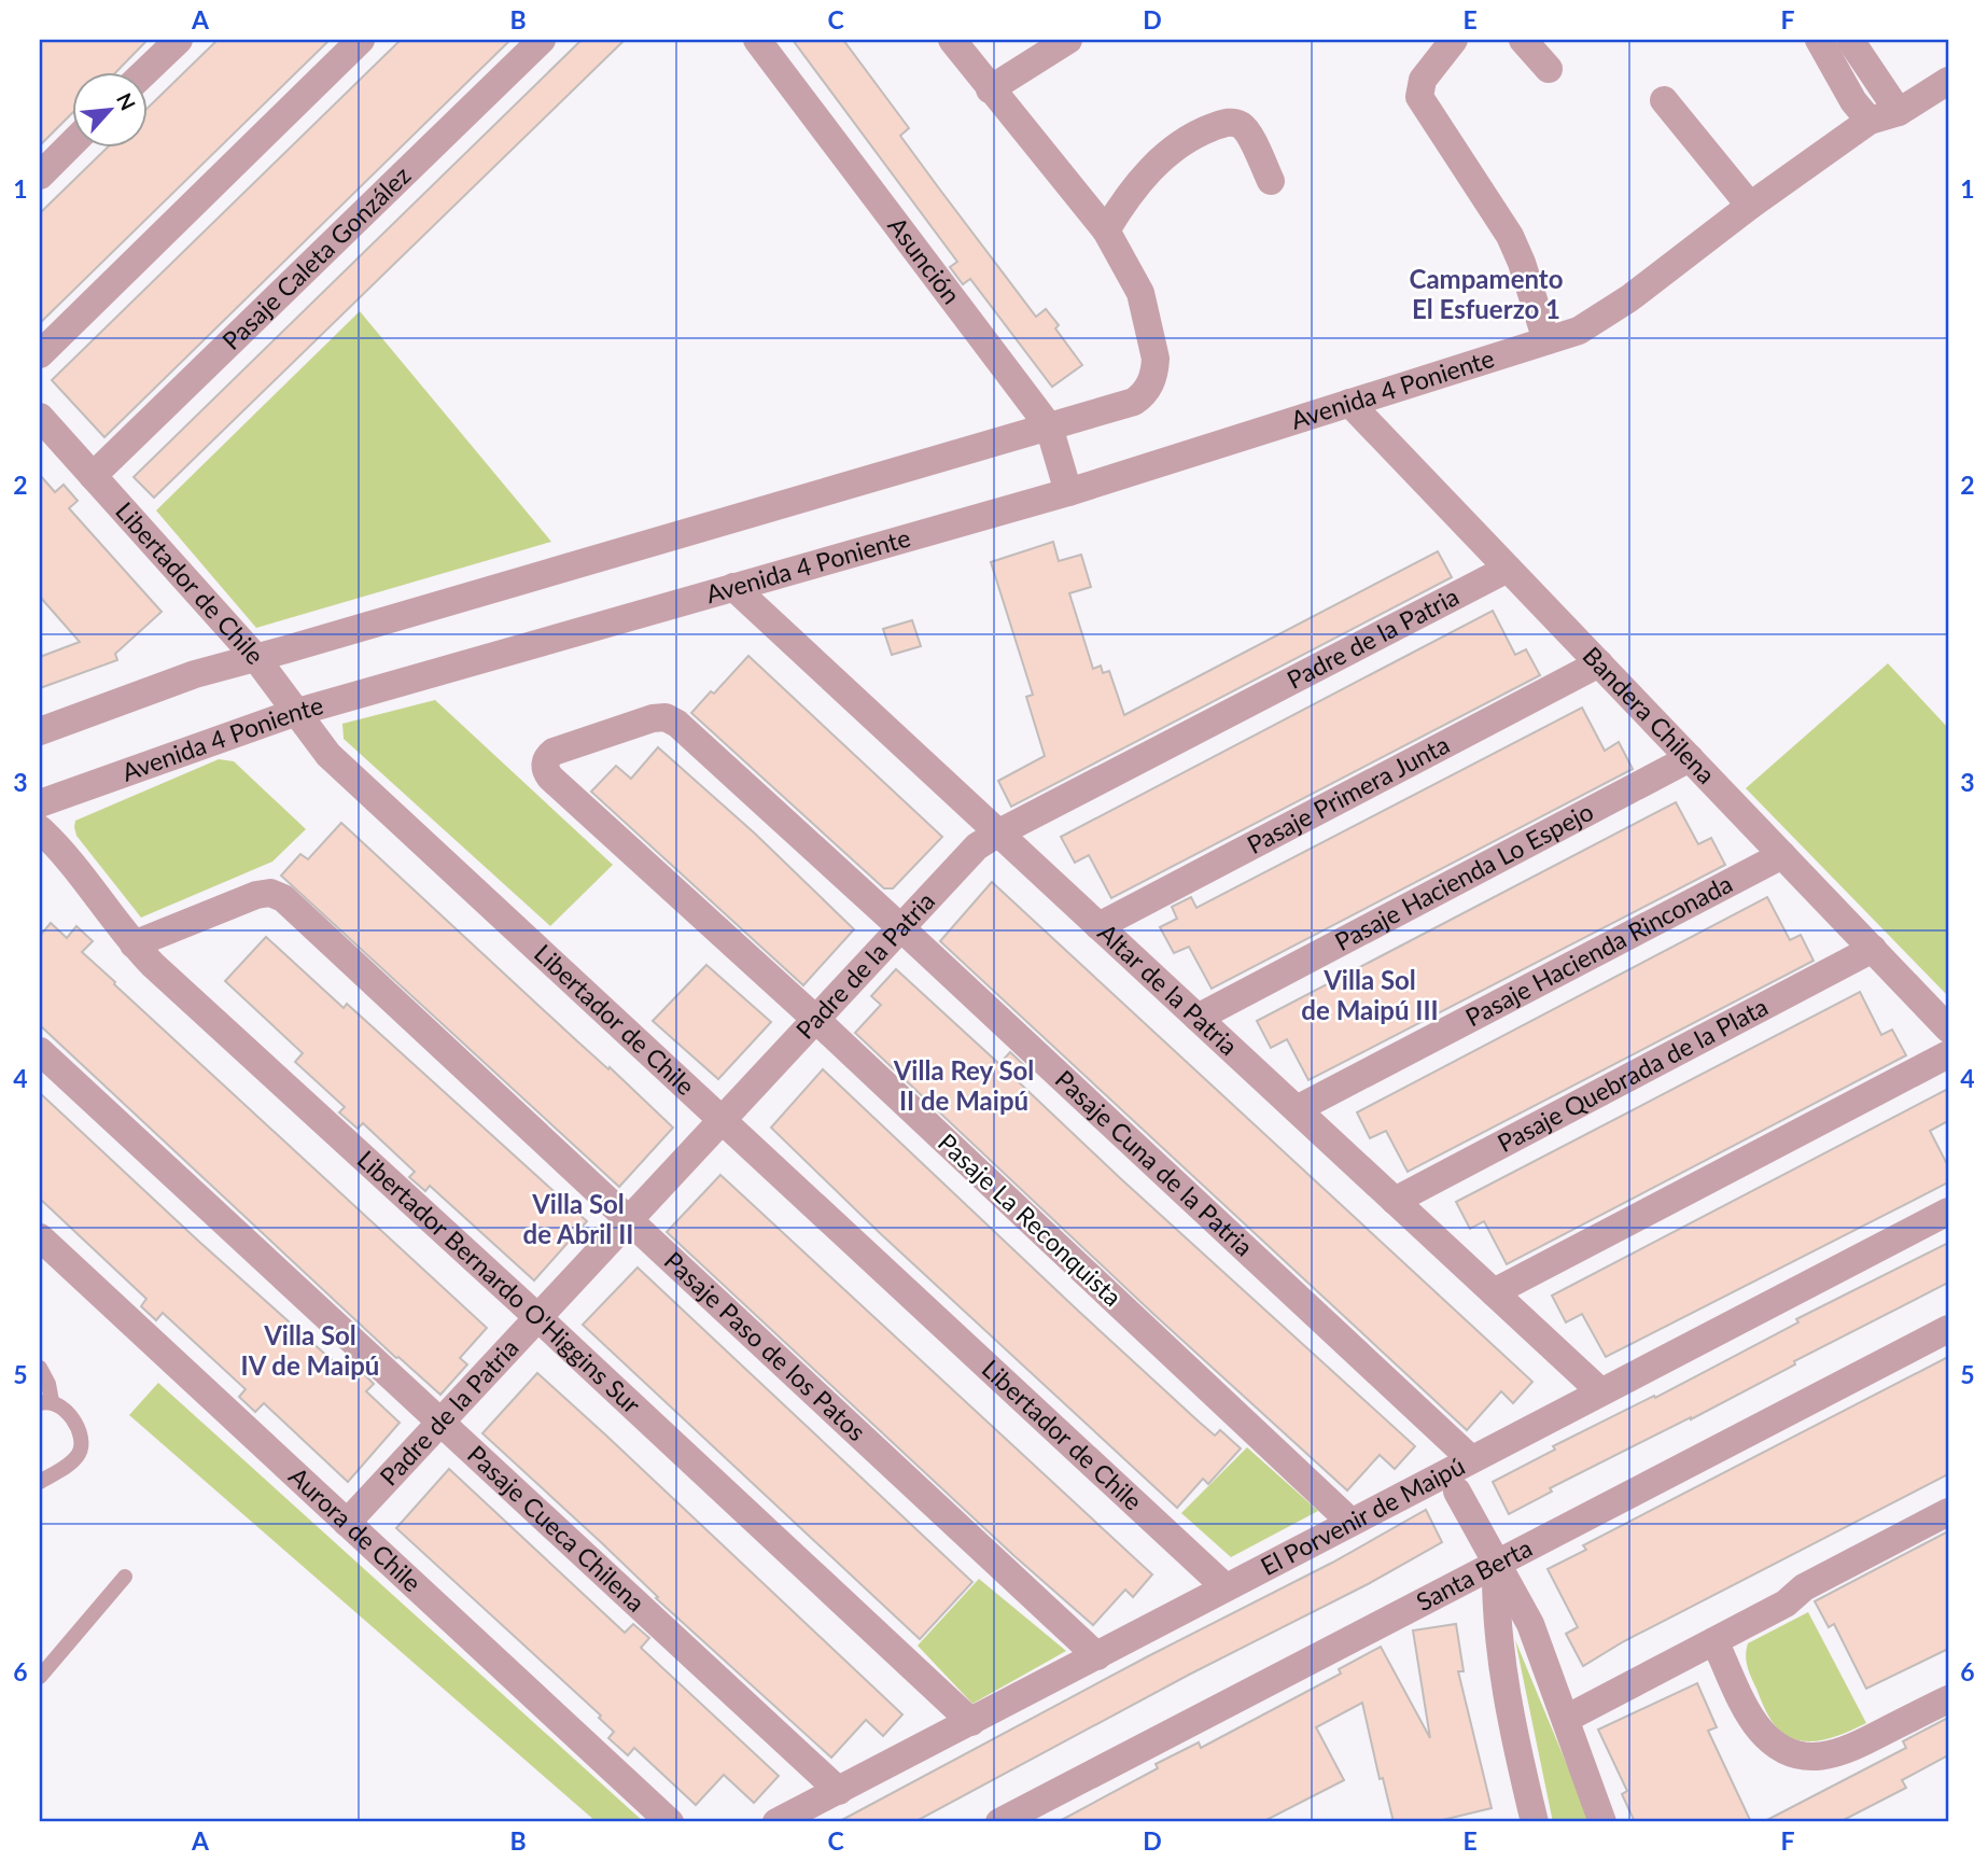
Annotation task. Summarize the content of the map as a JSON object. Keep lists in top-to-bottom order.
{
  "streets": {
    "street": [
      "Pasaje Caleta González",
      "Asunción",
      "Avenida 4 Poniente",
      "Libertador de Chile",
      "Padre de la Patria",
      "Bandera Chilena",
      "Pasaje Primera Junta",
      "Pasaje Hacienda Lo Espejo",
      "Pasaje Hacienda Rinconada",
      "Altar de la Patria",
      "Pasaje Quebrada de la Plata",
      "Pasaje Cuna de la Patria",
      "Pasaje La Reconquista",
      "Libertador Bernardo O'Higgins Sur",
      "Pasaje Paso de los Patos",
      "El Porvenir de Maipú",
      "Pasaje Cueca Chilena",
      "Aurora de Chile",
      "Santa Berta"
    ]
  },
  "crossings": [
    ["Pasaje Caleta González", "Libertador de Chile"],
    ["Asunción", "Avenida 4 Poniente"],
    ["Avenida 4 Poniente", "Libertador de Chile"],
    ["Avenida 4 Poniente", "Bandera Chilena"],
    ["Avenida 4 Poniente", "Altar de la Patria"],
    ["Libertador de Chile", "Padre de la Patria"],
    ["Libertador de Chile", "El Porvenir de Maipú"],
    ["Padre de la Patria", "Bandera Chilena"],
    ["Padre de la Patria", "Altar de la Patria"],
    ["Padre de la Patria", "Pasaje Cuna de la Patria"],
    ["Padre de la Patria", "Pasaje La Reconquista"],
    ["Padre de la Patria", "Libertador Bernardo O'Higgins Sur"],
    ["Padre de la Patria", "Pasaje Paso de los Patos"],
    ["Padre de la Patria", "Pasaje Cueca Chilena"],
    ["Padre de la Patria", "Aurora de Chile"],
    ["Bandera Chilena", "Pasaje Primera Junta"],
    ["Bandera Chilena", "Pasaje Hacienda Lo Espejo"],
    ["Bandera Chilena", "Pasaje Hacienda Rinconada"],
    ["Bandera Chilena", "Pasaje Quebrada de la Plata"],
    ["Pasaje Primera Junta", "Altar de la Patria"],
    ["Pasaje Hacienda Lo Espejo", "Altar de la Patria"],
    ["Pasaje Hacienda Rinconada", "Altar de la Patria"],
    ["Altar de la Patria", "Pasaje Quebrada de la Plata"],
    ["Altar de la Patria", "El Porvenir de Maipú"],
    ["Pasaje Cuna de la Patria", "Pasaje La Reconquista"],
    ["Pasaje Cuna de la Patria", "El Porvenir de Maipú"],
    ["Pasaje La Reconquista", "El Porvenir de Maipú"],
    ["Libertador Bernardo O'Higgins Sur", "Pasaje Paso de los Patos"],
    ["Libertador Bernardo O'Higgins Sur", "El Porvenir de Maipú"],
    ["Pasaje Paso de los Patos", "El Porvenir de Maipú"],
    ["El Porvenir de Maipú", "Pasaje Cueca Chilena"]
  ],
  "districts": [
    "Campamento El Esfuerzo 1",
    "Villa Sol de Maipú III",
    "Villa Rey Sol II de Maipú",
    "Villa Sol de Abril II",
    "Villa Sol IV de Maipú"
  ],
  "north": "top right",
  "grid": {
    "columns": [
      "A",
      "B",
      "C",
      "D",
      "E",
      "F"
    ],
    "rows": [
      "1",
      "2",
      "3",
      "4",
      "5",
      "6"
    ]
  }
}
